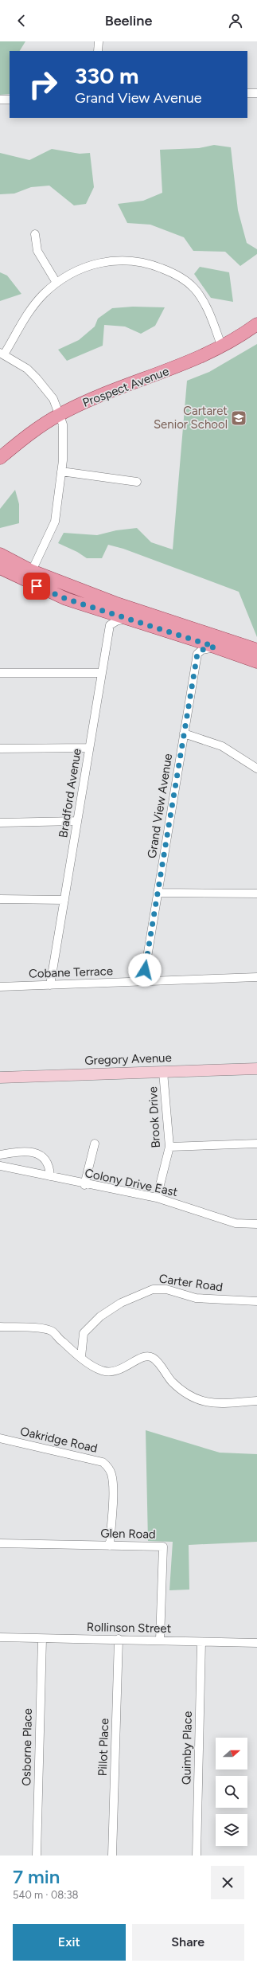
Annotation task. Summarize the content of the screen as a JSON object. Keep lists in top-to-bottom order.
{
  "streets": {
    "main road": ["Prospect Avenue", "Gregory Avenue"],
    "street": [
      "Bradford Avenue",
      "Grand View Avenue",
      "Cobane Terrace",
      "Brook Drive",
      "Colony Drive East",
      "Carter Road",
      "Oakridge Road",
      "Glen Road",
      "Rollinson Street",
      "Osborne Place",
      "Pillot Place",
      "Quimby Place"
    ]
  },
  "crossings": [
    ["Bradford Avenue", "Cobane Terrace"],
    ["Grand View Avenue", "Cobane Terrace"],
    ["Gregory Avenue", "Brook Drive"],
    ["Brook Drive", "Colony Drive East"],
    ["Oakridge Road", "Glen Road"],
    ["Glen Road", "Rollinson Street"],
    ["Rollinson Street", "Osborne Place"],
    ["Rollinson Street", "Pillot Place"],
    ["Rollinson Street", "Quimby Place"]
  ],
  "places": {
    "school or university": ["Cartaret Senior School"]
  },
  "north": "right",
  "page": {
    "header": "Beeline",
    "turn": ["330 m", "Grand View Avenue"],
    "heading": ["7 min", "540 m · 08:38"],
    "buttons": ["Exit", "Share"]
  }
}
